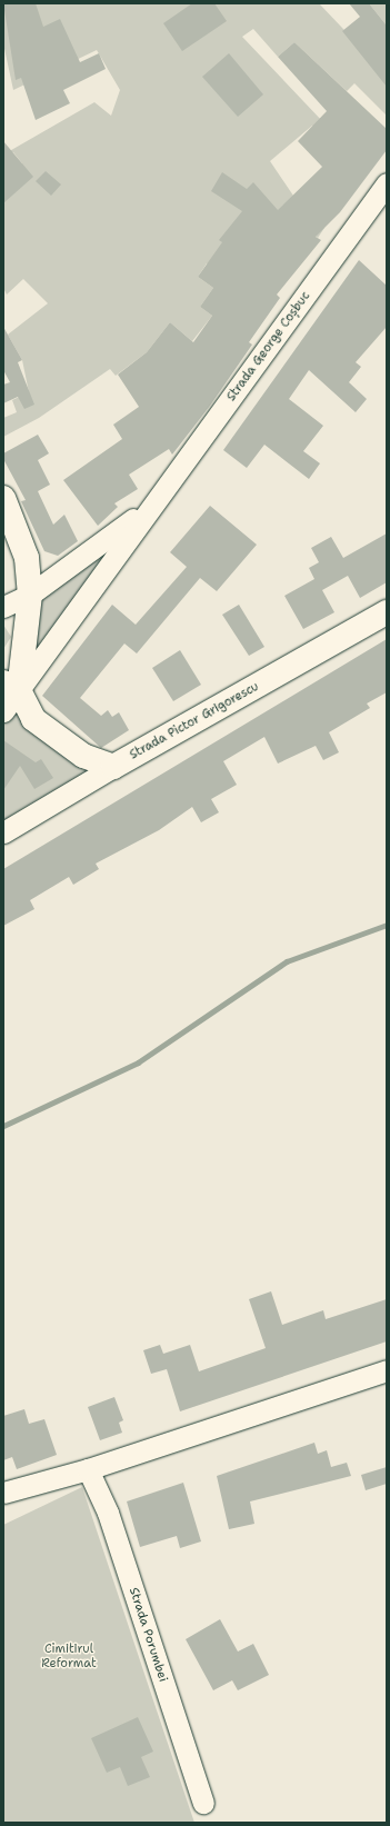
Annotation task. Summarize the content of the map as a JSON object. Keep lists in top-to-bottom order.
{
  "streets": {
    "street": ["Strada George Coșbuc", "Strada Pictor Grigorescu", "Strada Porumbei"]
  },
  "parks": ["Cimitirul Reformat"]
}
